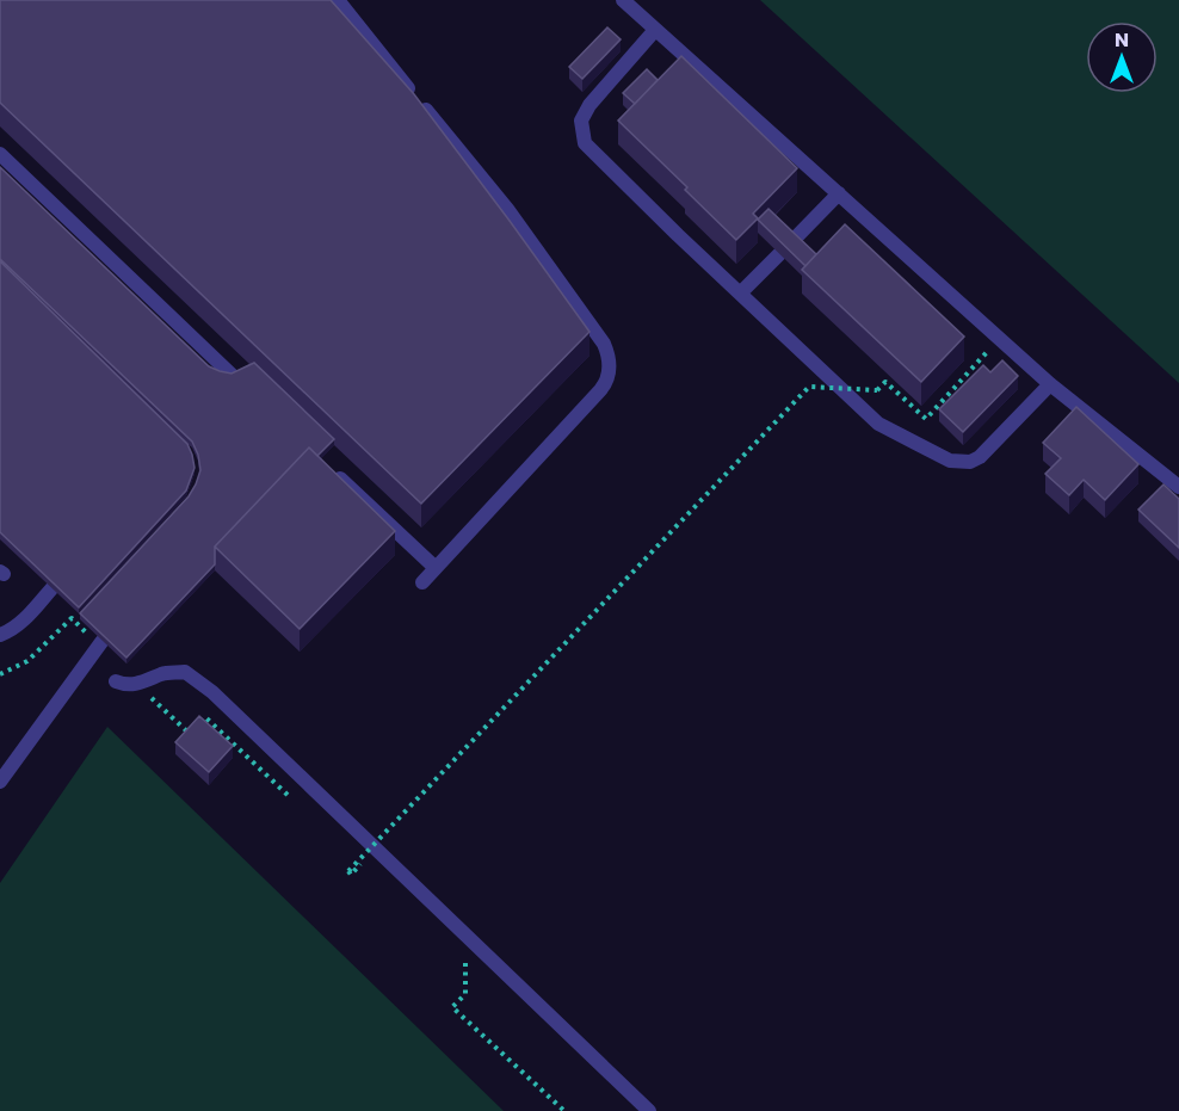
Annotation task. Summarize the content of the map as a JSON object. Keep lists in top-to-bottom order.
{
  "north": "top"
}
